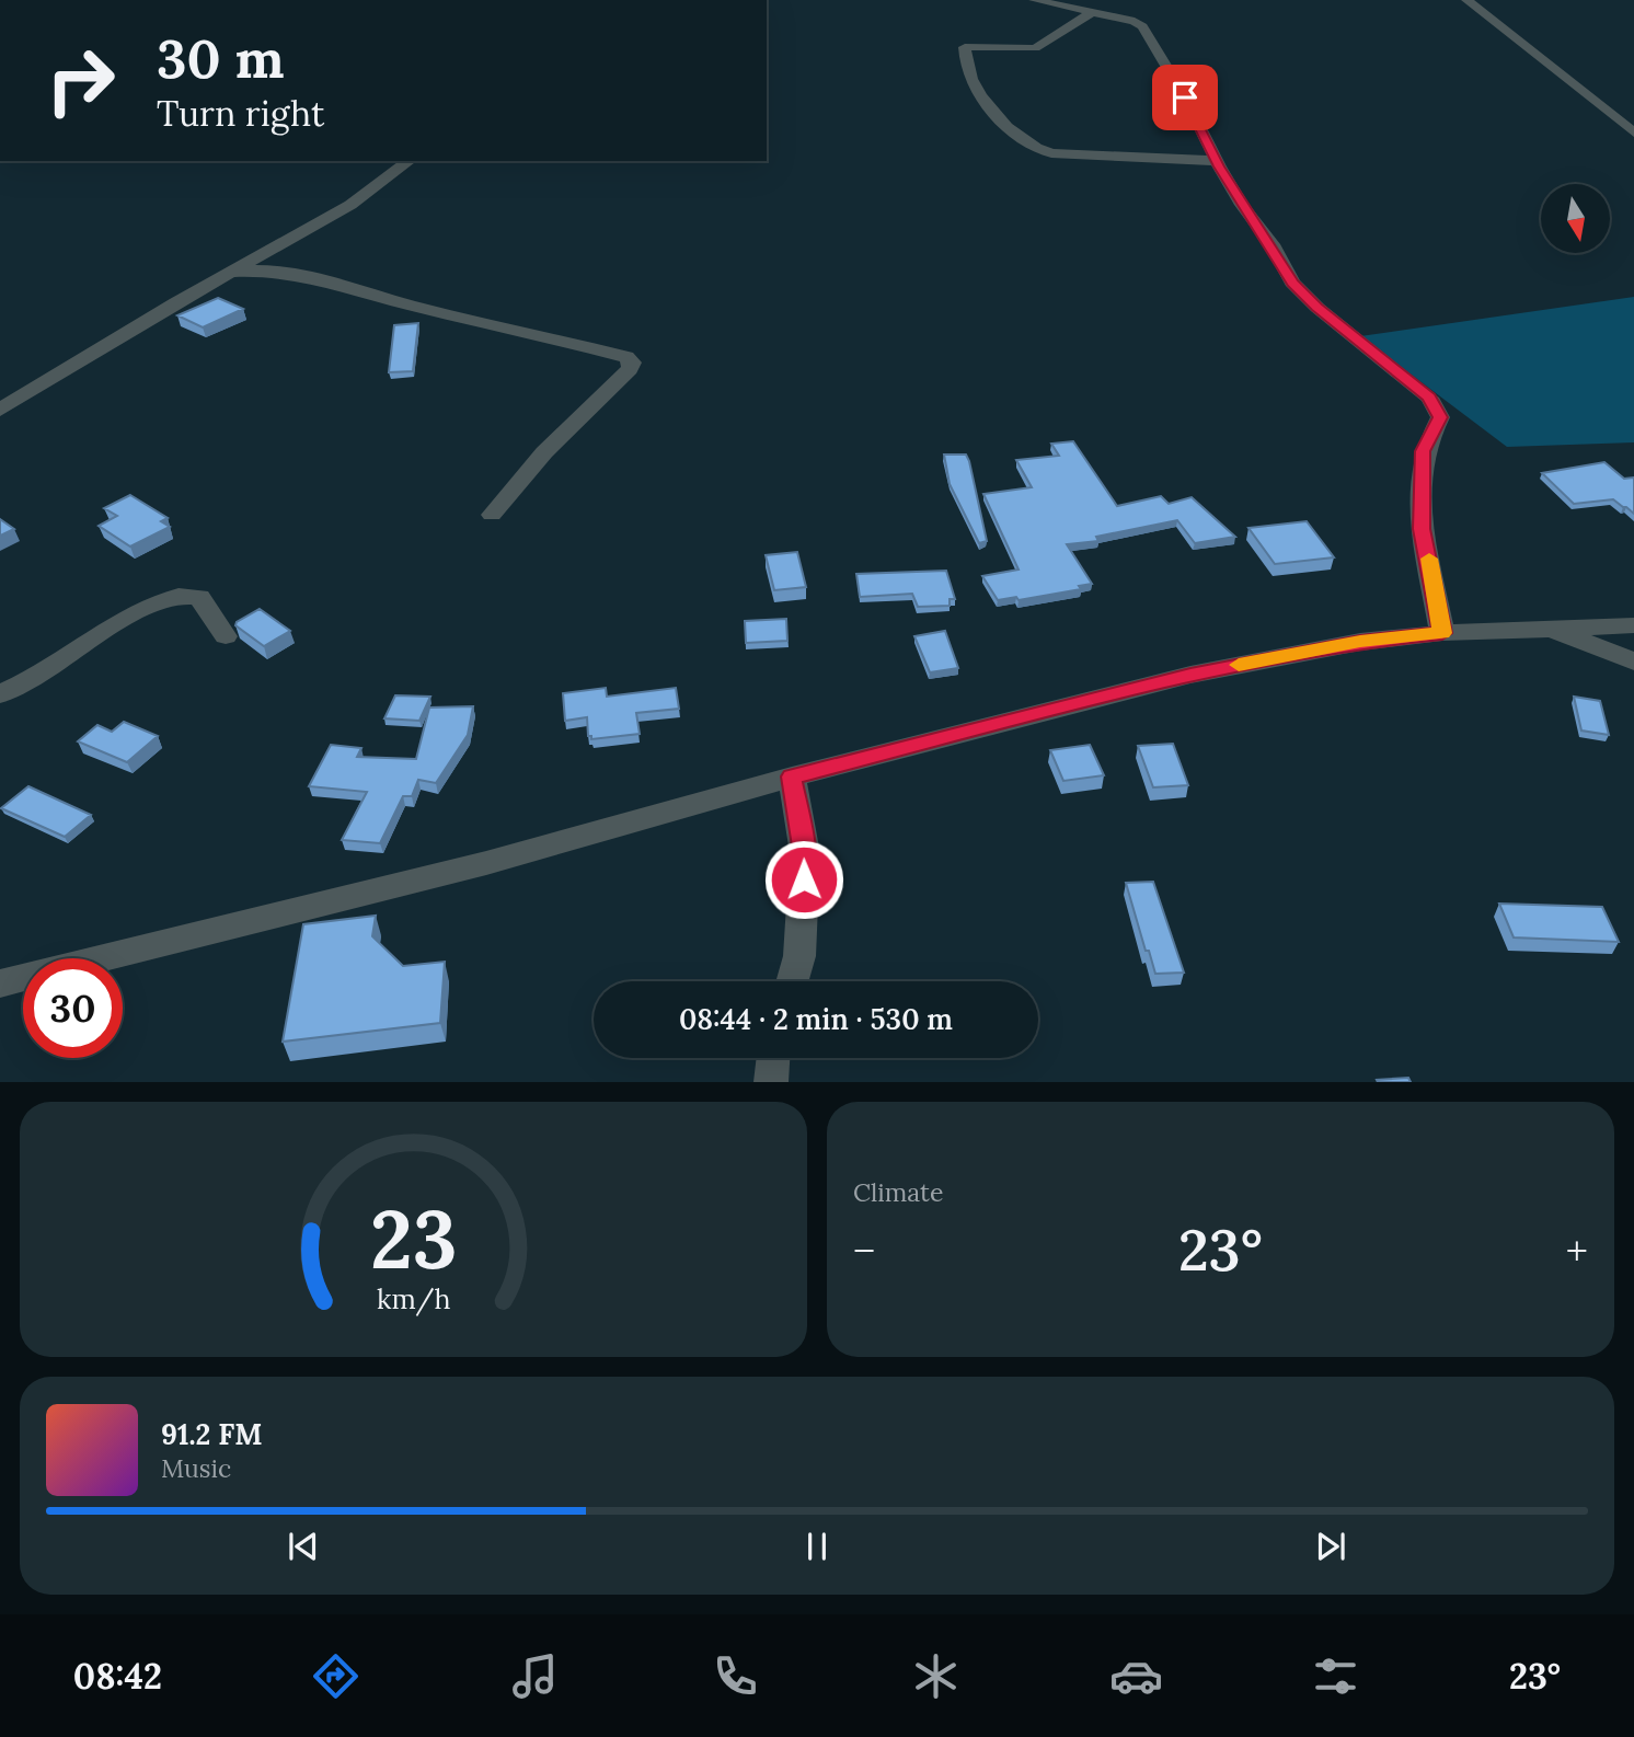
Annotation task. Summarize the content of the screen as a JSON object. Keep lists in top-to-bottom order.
{
  "north": "bottom",
  "page": {
    "turn": ["30 m", "Turn right"],
    "limit": "30",
    "trip": "08:44 · 2 min · 530 m",
    "tile": "Climate",
    "heat": ["−", "23°", "+"],
    "song": ["91.2 FM", "Music"],
    "tabs": ["08:42", "23°"],
    "gauge": ["23", "km/h"]
  }
}
